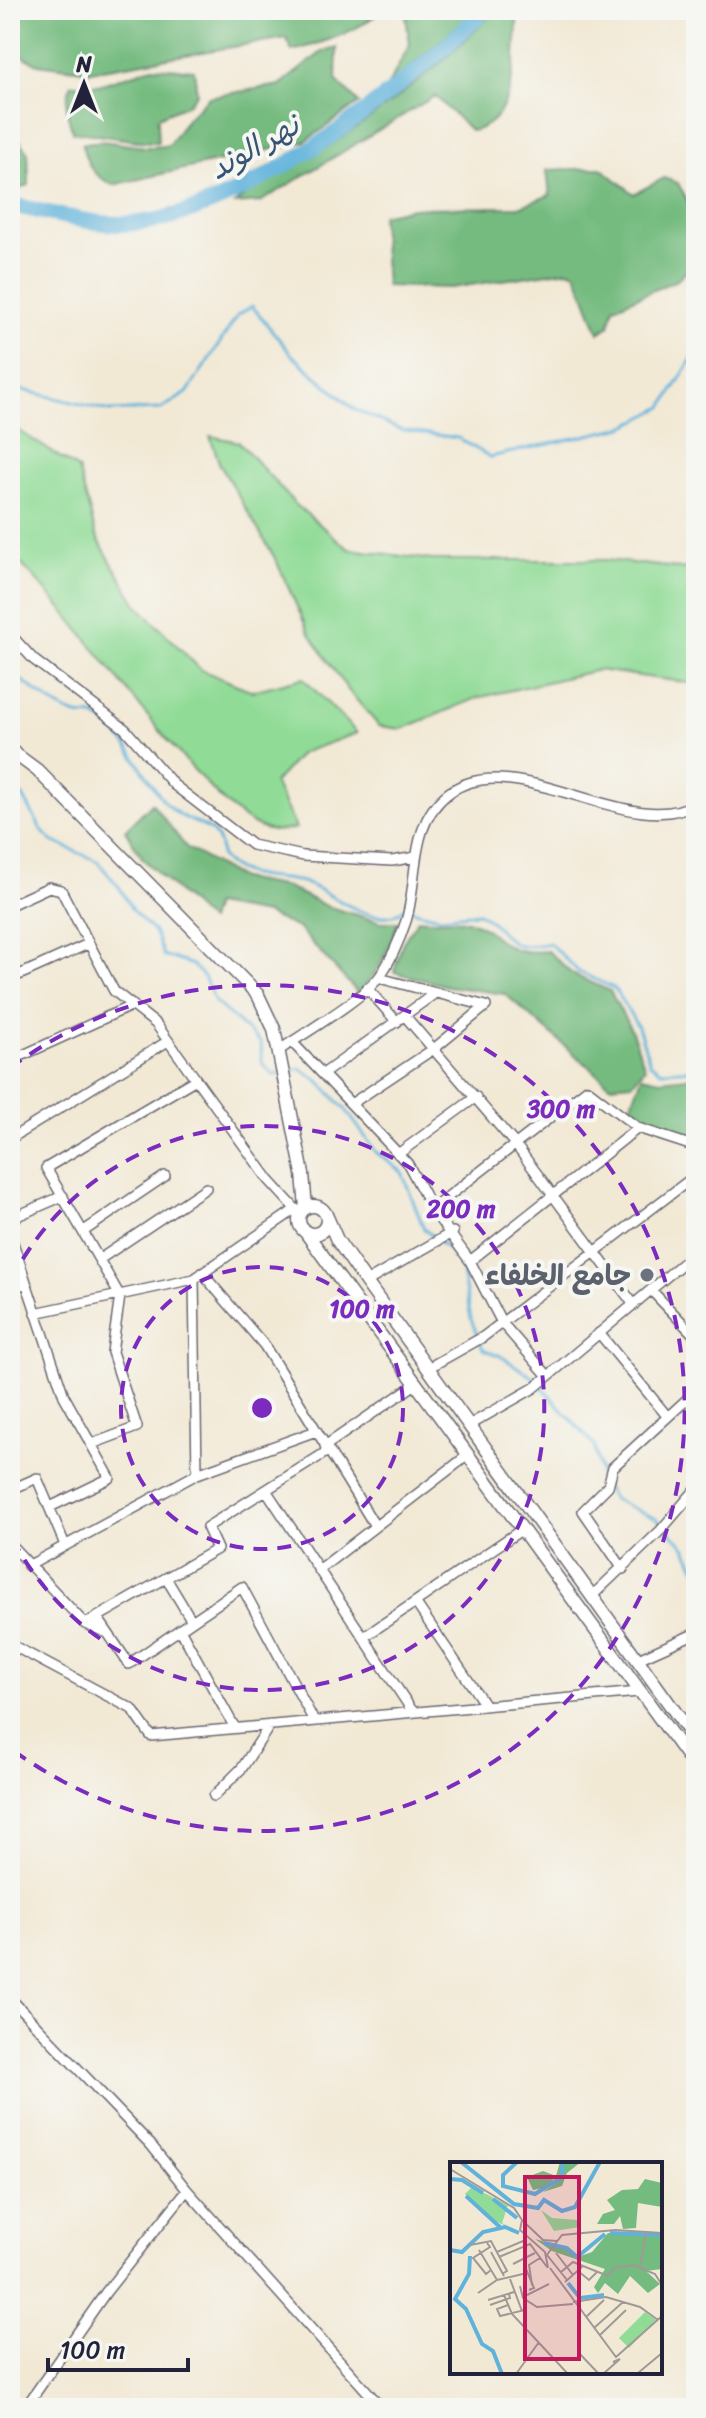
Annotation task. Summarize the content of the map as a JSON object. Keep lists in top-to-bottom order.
{
  "water": ["نهر الوند"],
  "places": ["جامع الخلفاء"],
  "scale_bar": "100 m",
  "north": "top",
  "rings": ["300 m", "200 m", "100 m"]
}
